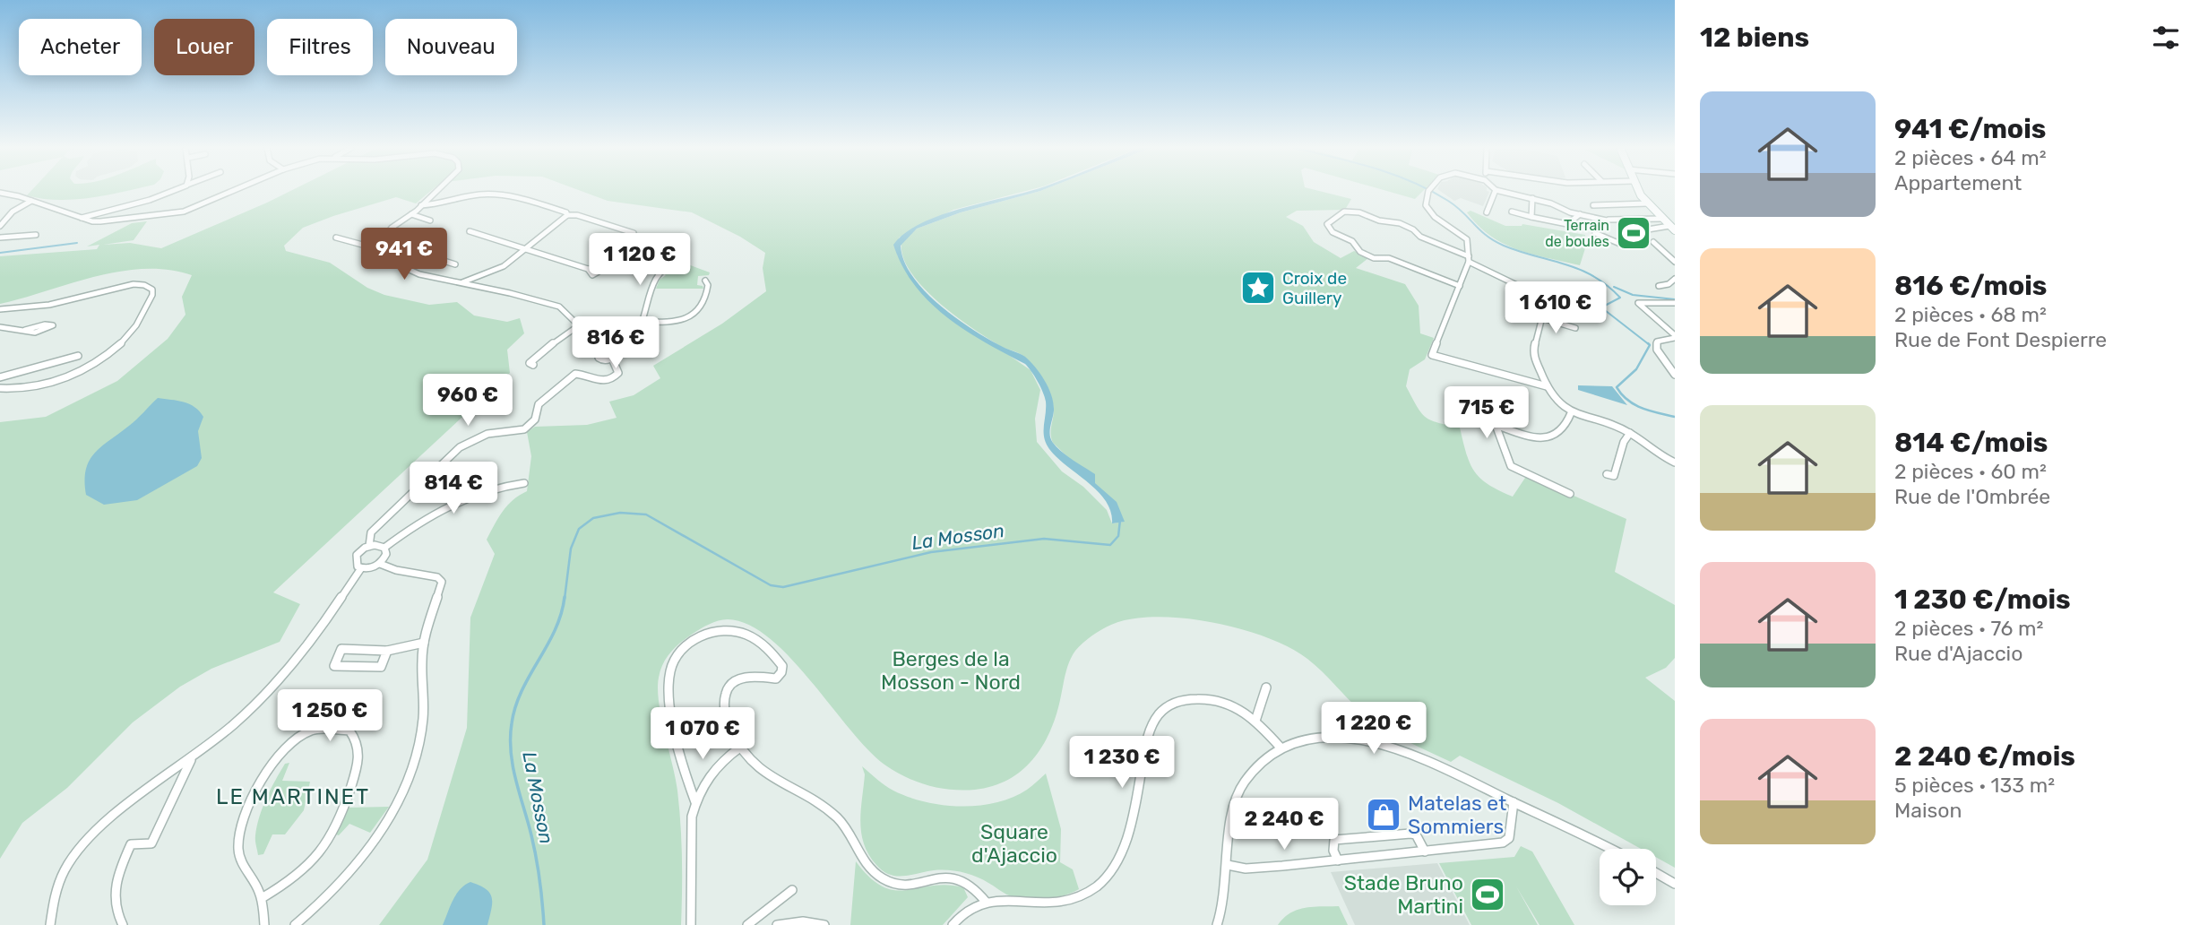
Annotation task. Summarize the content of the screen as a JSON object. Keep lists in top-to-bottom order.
{
  "districts": ["LE MARTINET"],
  "water": ["La Mosson"],
  "parks": ["Berges de la Mosson - Nord", "Square d'Ajaccio"],
  "places": {
    "sports": ["Terrain de boules", "Stade Bruno Martini"],
    "place": ["Croix de Guillery"],
    "shop": ["Matelas et Sommiers"]
  },
  "page": {
    "heading": "12 biens",
    "chip": [
      "Acheter",
      "Louer",
      "Filtres",
      "Nouveau"
    ],
    "list": [
      {
        "name": "941 €/mois",
        "note": "2 pièces · 64 m² · Appartement"
      },
      {
        "name": "816 €/mois",
        "note": "2 pièces · 68 m² · Rue de Font Despierre"
      },
      {
        "name": "814 €/mois",
        "note": "2 pièces · 60 m² · Rue de l'Ombrée"
      },
      {
        "name": "1 230 €/mois",
        "note": "2 pièces · 76 m² · Rue d'Ajaccio"
      },
      {
        "name": "2 240 €/mois",
        "note": "5 pièces · 133 m² · Maison"
      }
    ],
    "price": [
      "941 €",
      "1 120 €",
      "1 610 €",
      "816 €",
      "960 €",
      "715 €",
      "814 €",
      "1 250 €",
      "1 220 €",
      "1 070 €",
      "1 230 €",
      "2 240 €"
    ]
  }
}
